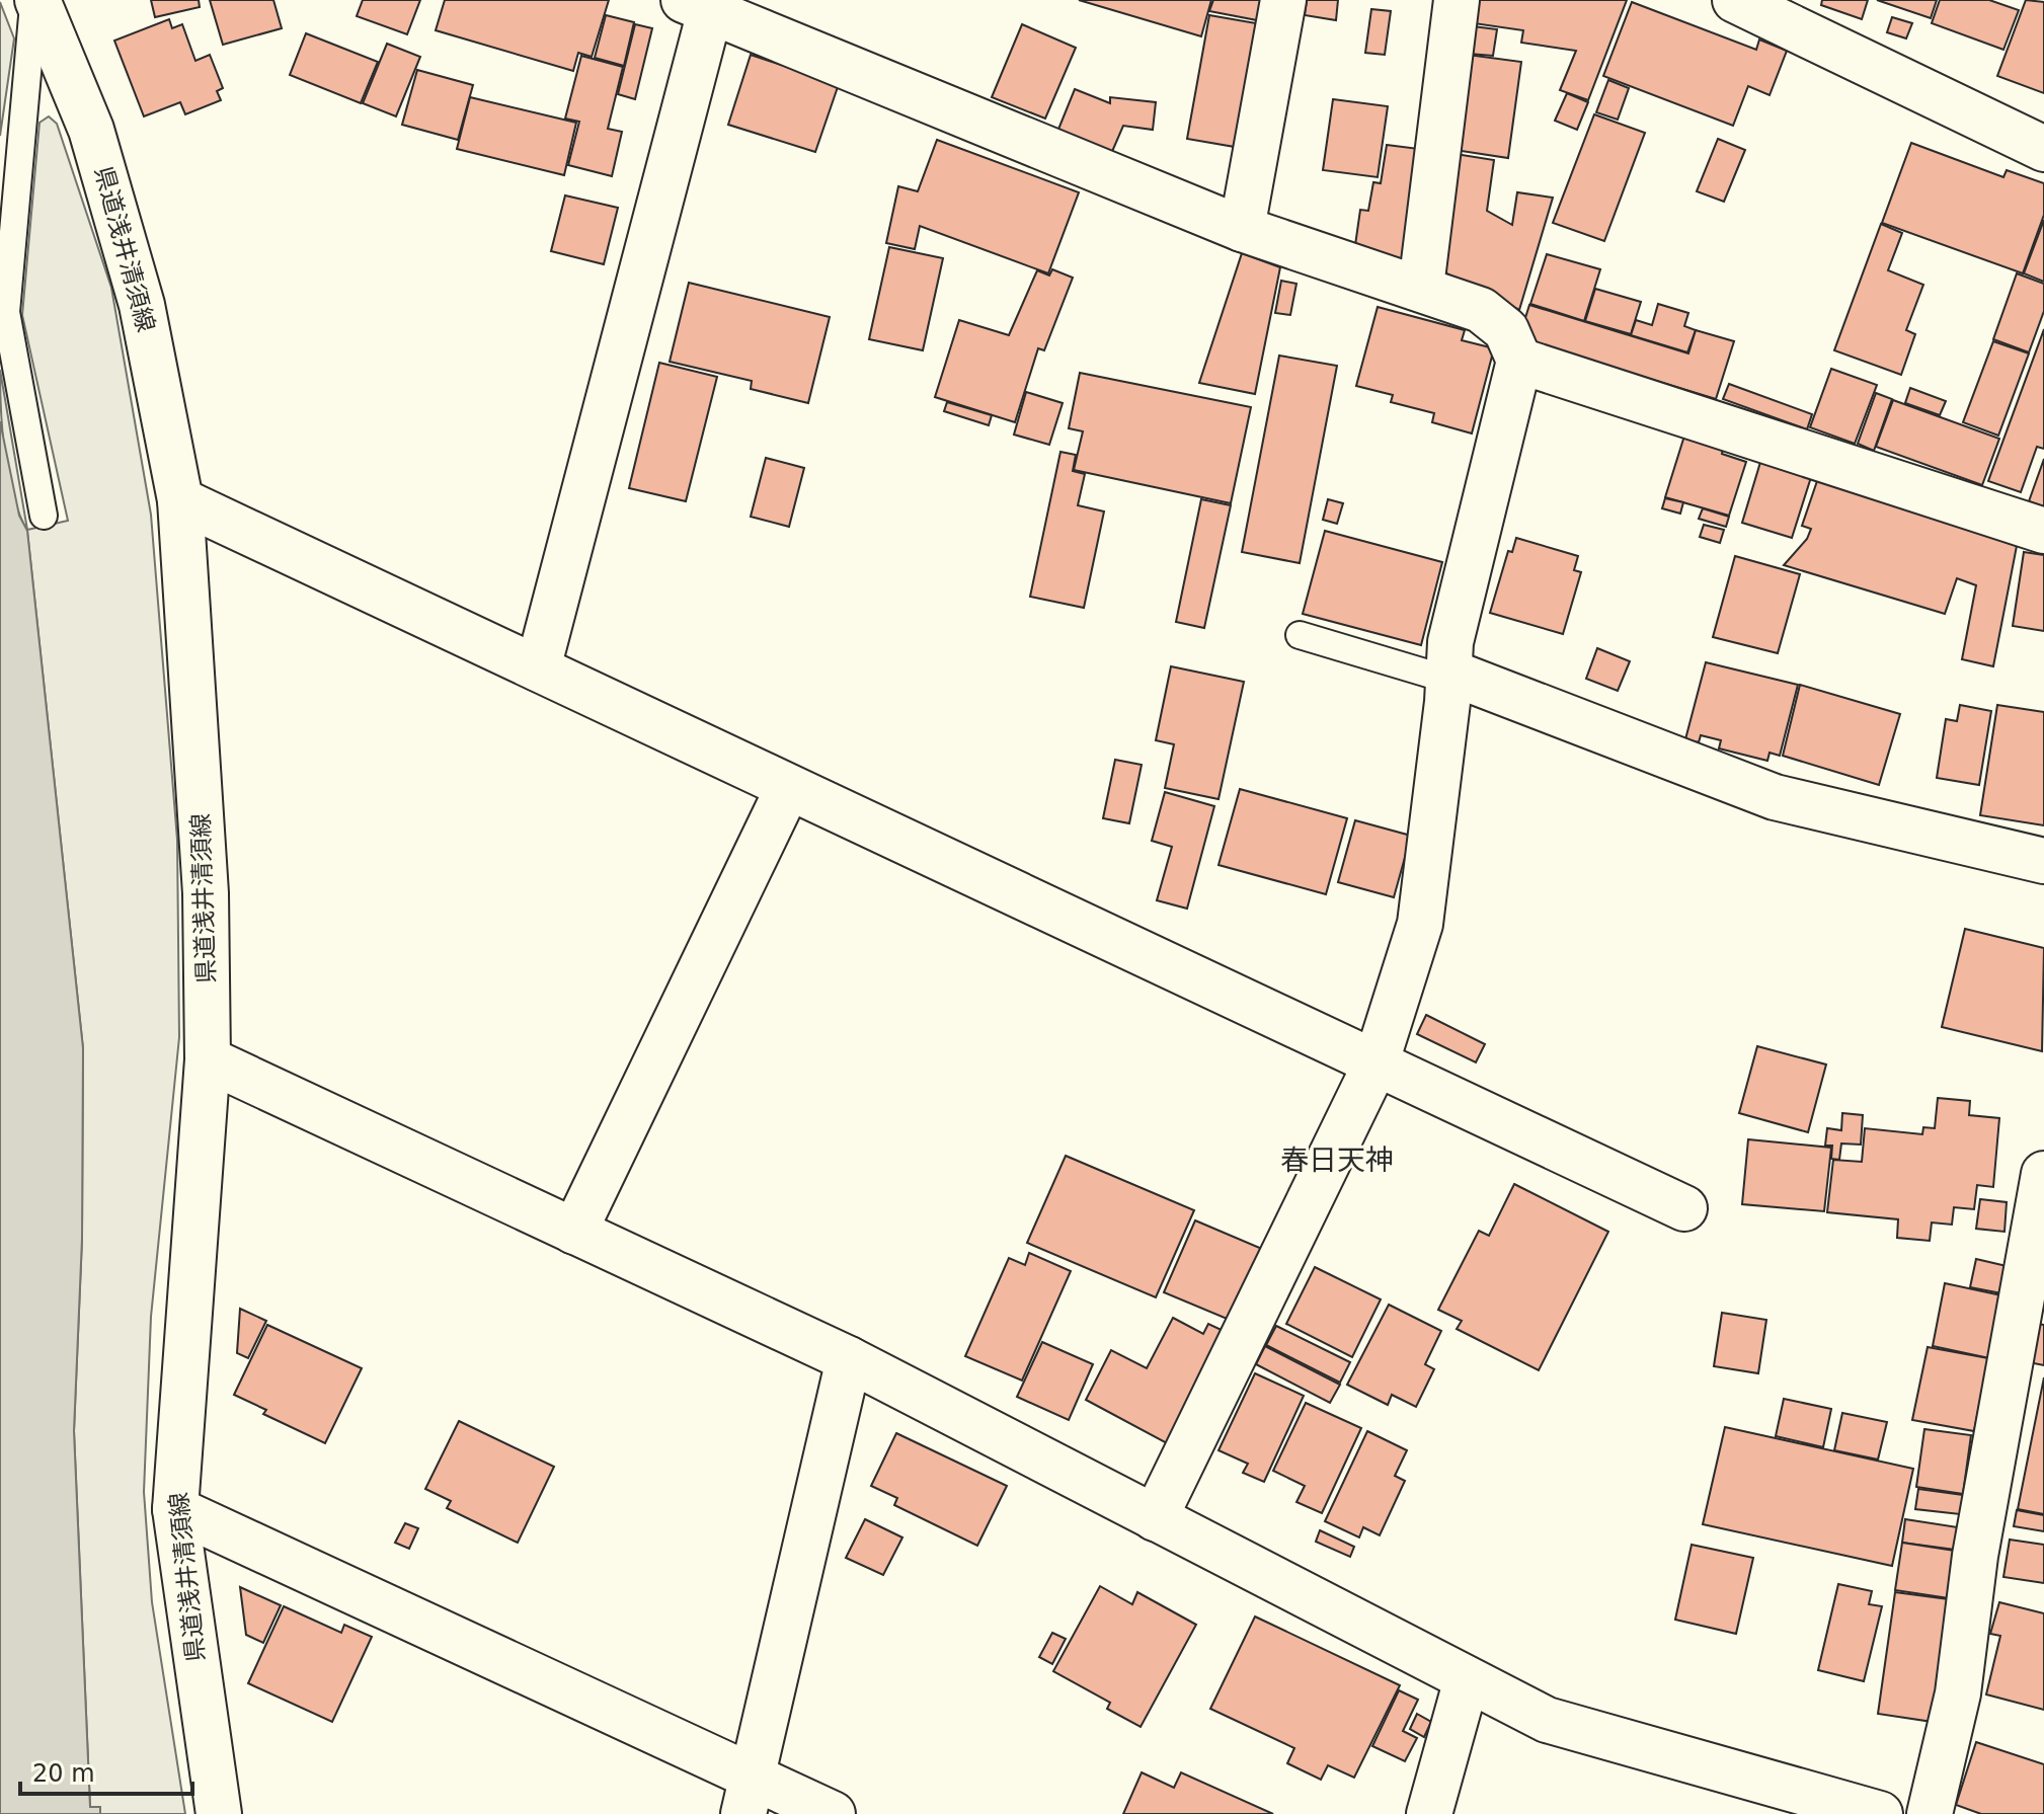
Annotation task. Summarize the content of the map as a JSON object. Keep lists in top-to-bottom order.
{
  "streets": {
    "street": ["県道浅井清須線"]
  },
  "districts": ["春日天神"],
  "scale_bar": "20 m"
}
